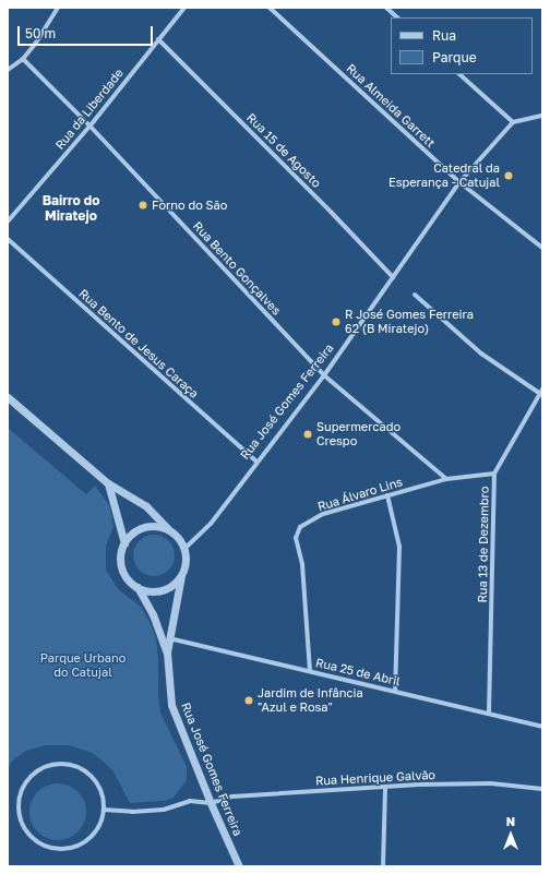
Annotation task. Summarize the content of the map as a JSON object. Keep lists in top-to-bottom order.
{
  "streets": {
    "street": [
      "Rua Almeida Garrett",
      "Rua da Liberdade",
      "Rua 15 de Agosto",
      "Rua Bento Gonçalves",
      "Rua Bento de Jesus Caraça",
      "Rua José Gomes Ferreira",
      "Rua Álvaro Lins",
      "Rua 13 de Dezembro",
      "Rua 25 de Abril",
      "Rua Henrique Galvão"
    ]
  },
  "crossings": [
    ["Rua Almeida Garrett", "Rua José Gomes Ferreira"],
    ["Rua da Liberdade", "Rua 15 de Agosto"],
    ["Rua da Liberdade", "Rua Bento Gonçalves"],
    ["Rua 15 de Agosto", "Rua José Gomes Ferreira"],
    ["Rua Bento Gonçalves", "Rua José Gomes Ferreira"],
    ["Rua Bento Gonçalves", "Rua Álvaro Lins"],
    ["Rua Bento de Jesus Caraça", "Rua José Gomes Ferreira"],
    ["Rua José Gomes Ferreira", "Rua 25 de Abril"],
    ["Rua José Gomes Ferreira", "Rua Henrique Galvão"],
    ["Rua Álvaro Lins", "Rua 13 de Dezembro"],
    ["Rua Álvaro Lins", "Rua 25 de Abril"],
    ["Rua 13 de Dezembro", "Rua 25 de Abril"]
  ],
  "districts": ["Bairro do Miratejo"],
  "parks": ["Parque Urbano do Catujal"],
  "places": [
    "Catedral da Esperança - Catujal",
    "Forno do São",
    "R José Gomes Ferreira 62 (B Miratejo)",
    "Supermercado Crespo",
    "Jardim de Infância \"Azul e Rosa\""
  ],
  "legend": ["Rua", "Parque"],
  "scale_bar": "50 m",
  "north": "top"
}
